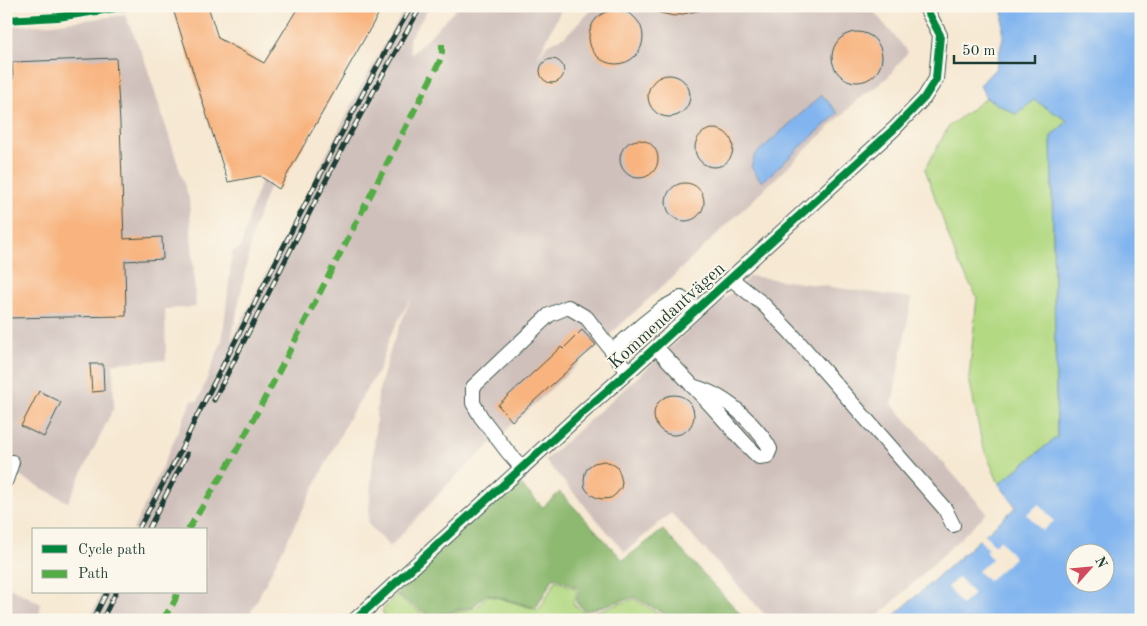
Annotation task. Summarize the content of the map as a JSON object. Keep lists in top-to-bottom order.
{
  "streets": {
    "street": ["Kommendantvägen"]
  },
  "legend": ["Cycle path", "Path"],
  "scale_bar": "50 m",
  "north": "top right"
}
